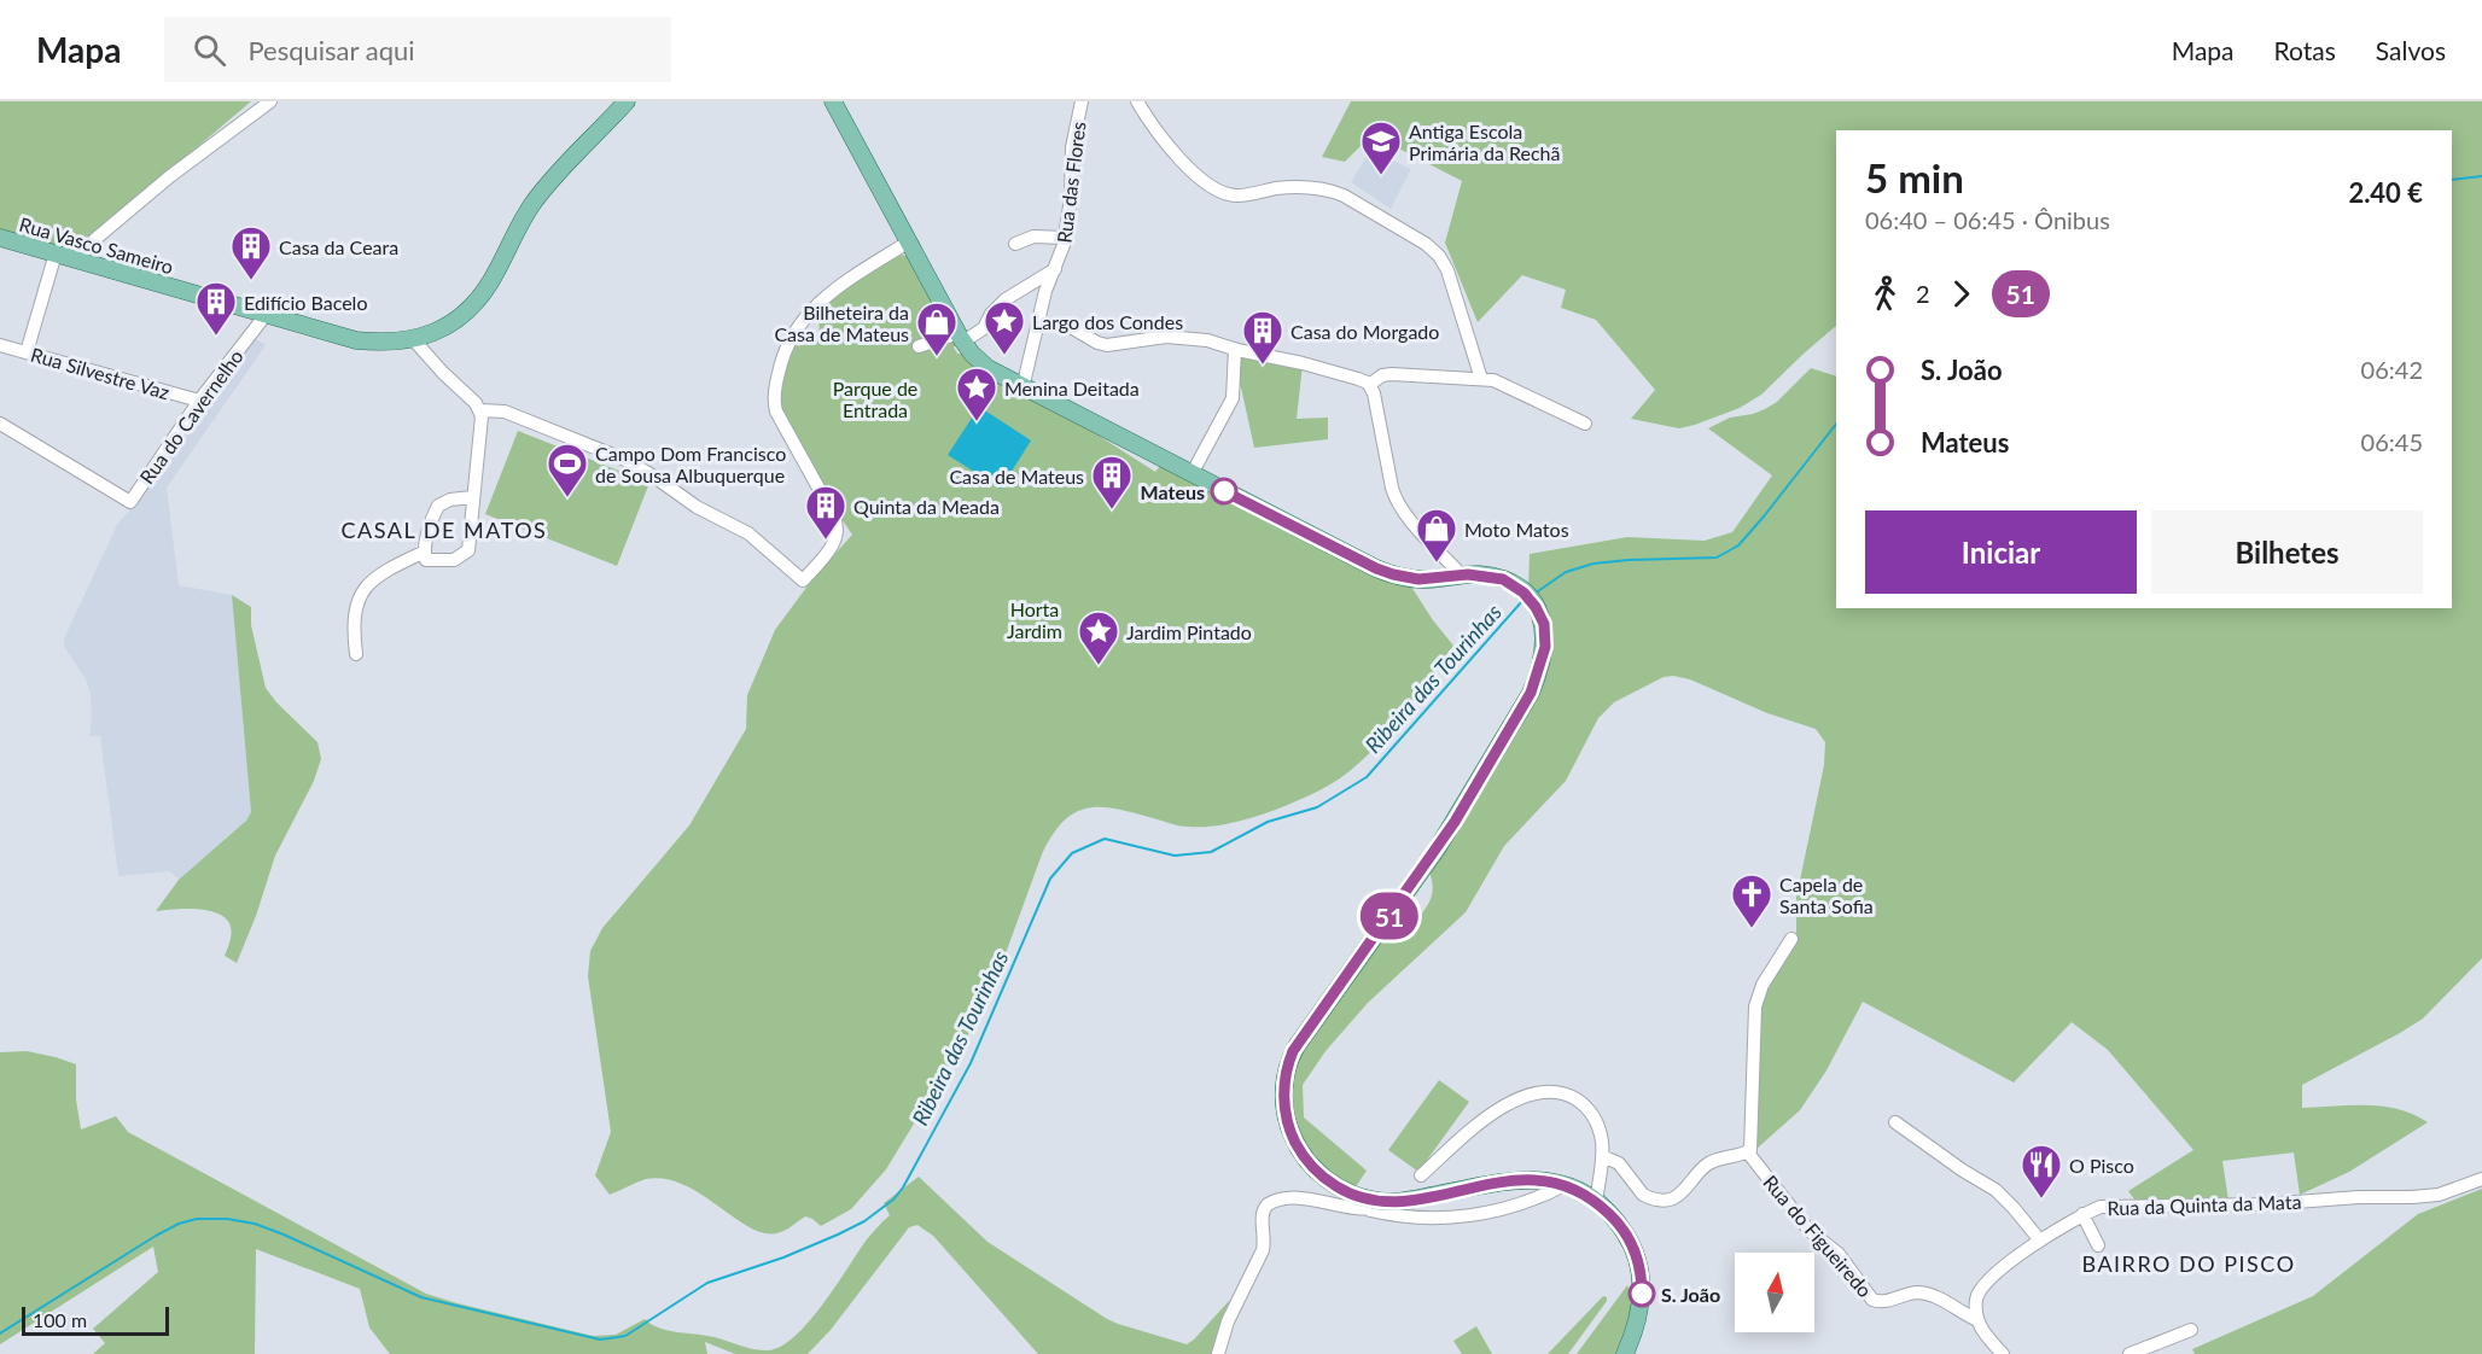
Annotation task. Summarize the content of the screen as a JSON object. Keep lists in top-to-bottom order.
{
  "streets": {
    "main road": ["Rua Vasco Sameiro"],
    "street": [
      "Rua das Flores",
      "Rua Silvestre Vaz",
      "Rua do Cavernelho",
      "Rua da Quinta da Mata",
      "Rua do Figueiredo"
    ]
  },
  "crossings": [
    ["Rua Vasco Sameiro", "Rua do Cavernelho"],
    ["Rua Silvestre Vaz", "Rua do Cavernelho"],
    ["Rua da Quinta da Mata", "Rua do Figueiredo"]
  ],
  "districts": ["CASAL DE MATOS", "BAIRRO DO PISCO"],
  "water": ["Ribeira das Tourinhas"],
  "parks": ["Parque de Entrada", "Horta Jardim"],
  "places": {
    "school or university": ["Antiga Escola Primária da Rechã"],
    "building": [
      "Casa da Ceara",
      "Edifício Bacelo",
      "Casa do Morgado",
      "Casa de Mateus",
      "Quinta da Meada"
    ],
    "place": ["Largo dos Condes", "Menina Deitada", "Jardim Pintado"],
    "shop": ["Bilheteira da Casa de Mateus", "Moto Matos"],
    "other": ["Mateus", "S. João"],
    "sports": ["Campo Dom Francisco de Sousa Albuquerque"],
    "church": ["Capela de Santa Sofia"],
    "restaurant": ["O Pisco"]
  },
  "lines": ["bus line 51"],
  "scale_bar": "100 m",
  "north": "top",
  "page": {
    "header": "Mapa",
    "search": "Pesquisar aqui",
    "nav": ["Mapa", "Rotas", "Salvos"],
    "on_map": "51",
    "heading": ["5 min", "06:40 – 06:45 · Ônibus", "2.40 €"],
    "legs": ["2", "51"],
    "list": [
      {
        "name": "S. João",
        "value": "06:42"
      },
      {
        "name": "Mateus",
        "value": "06:45"
      }
    ],
    "buttons": ["Iniciar", "Bilhetes"],
    "scale": "100 m"
  }
}
